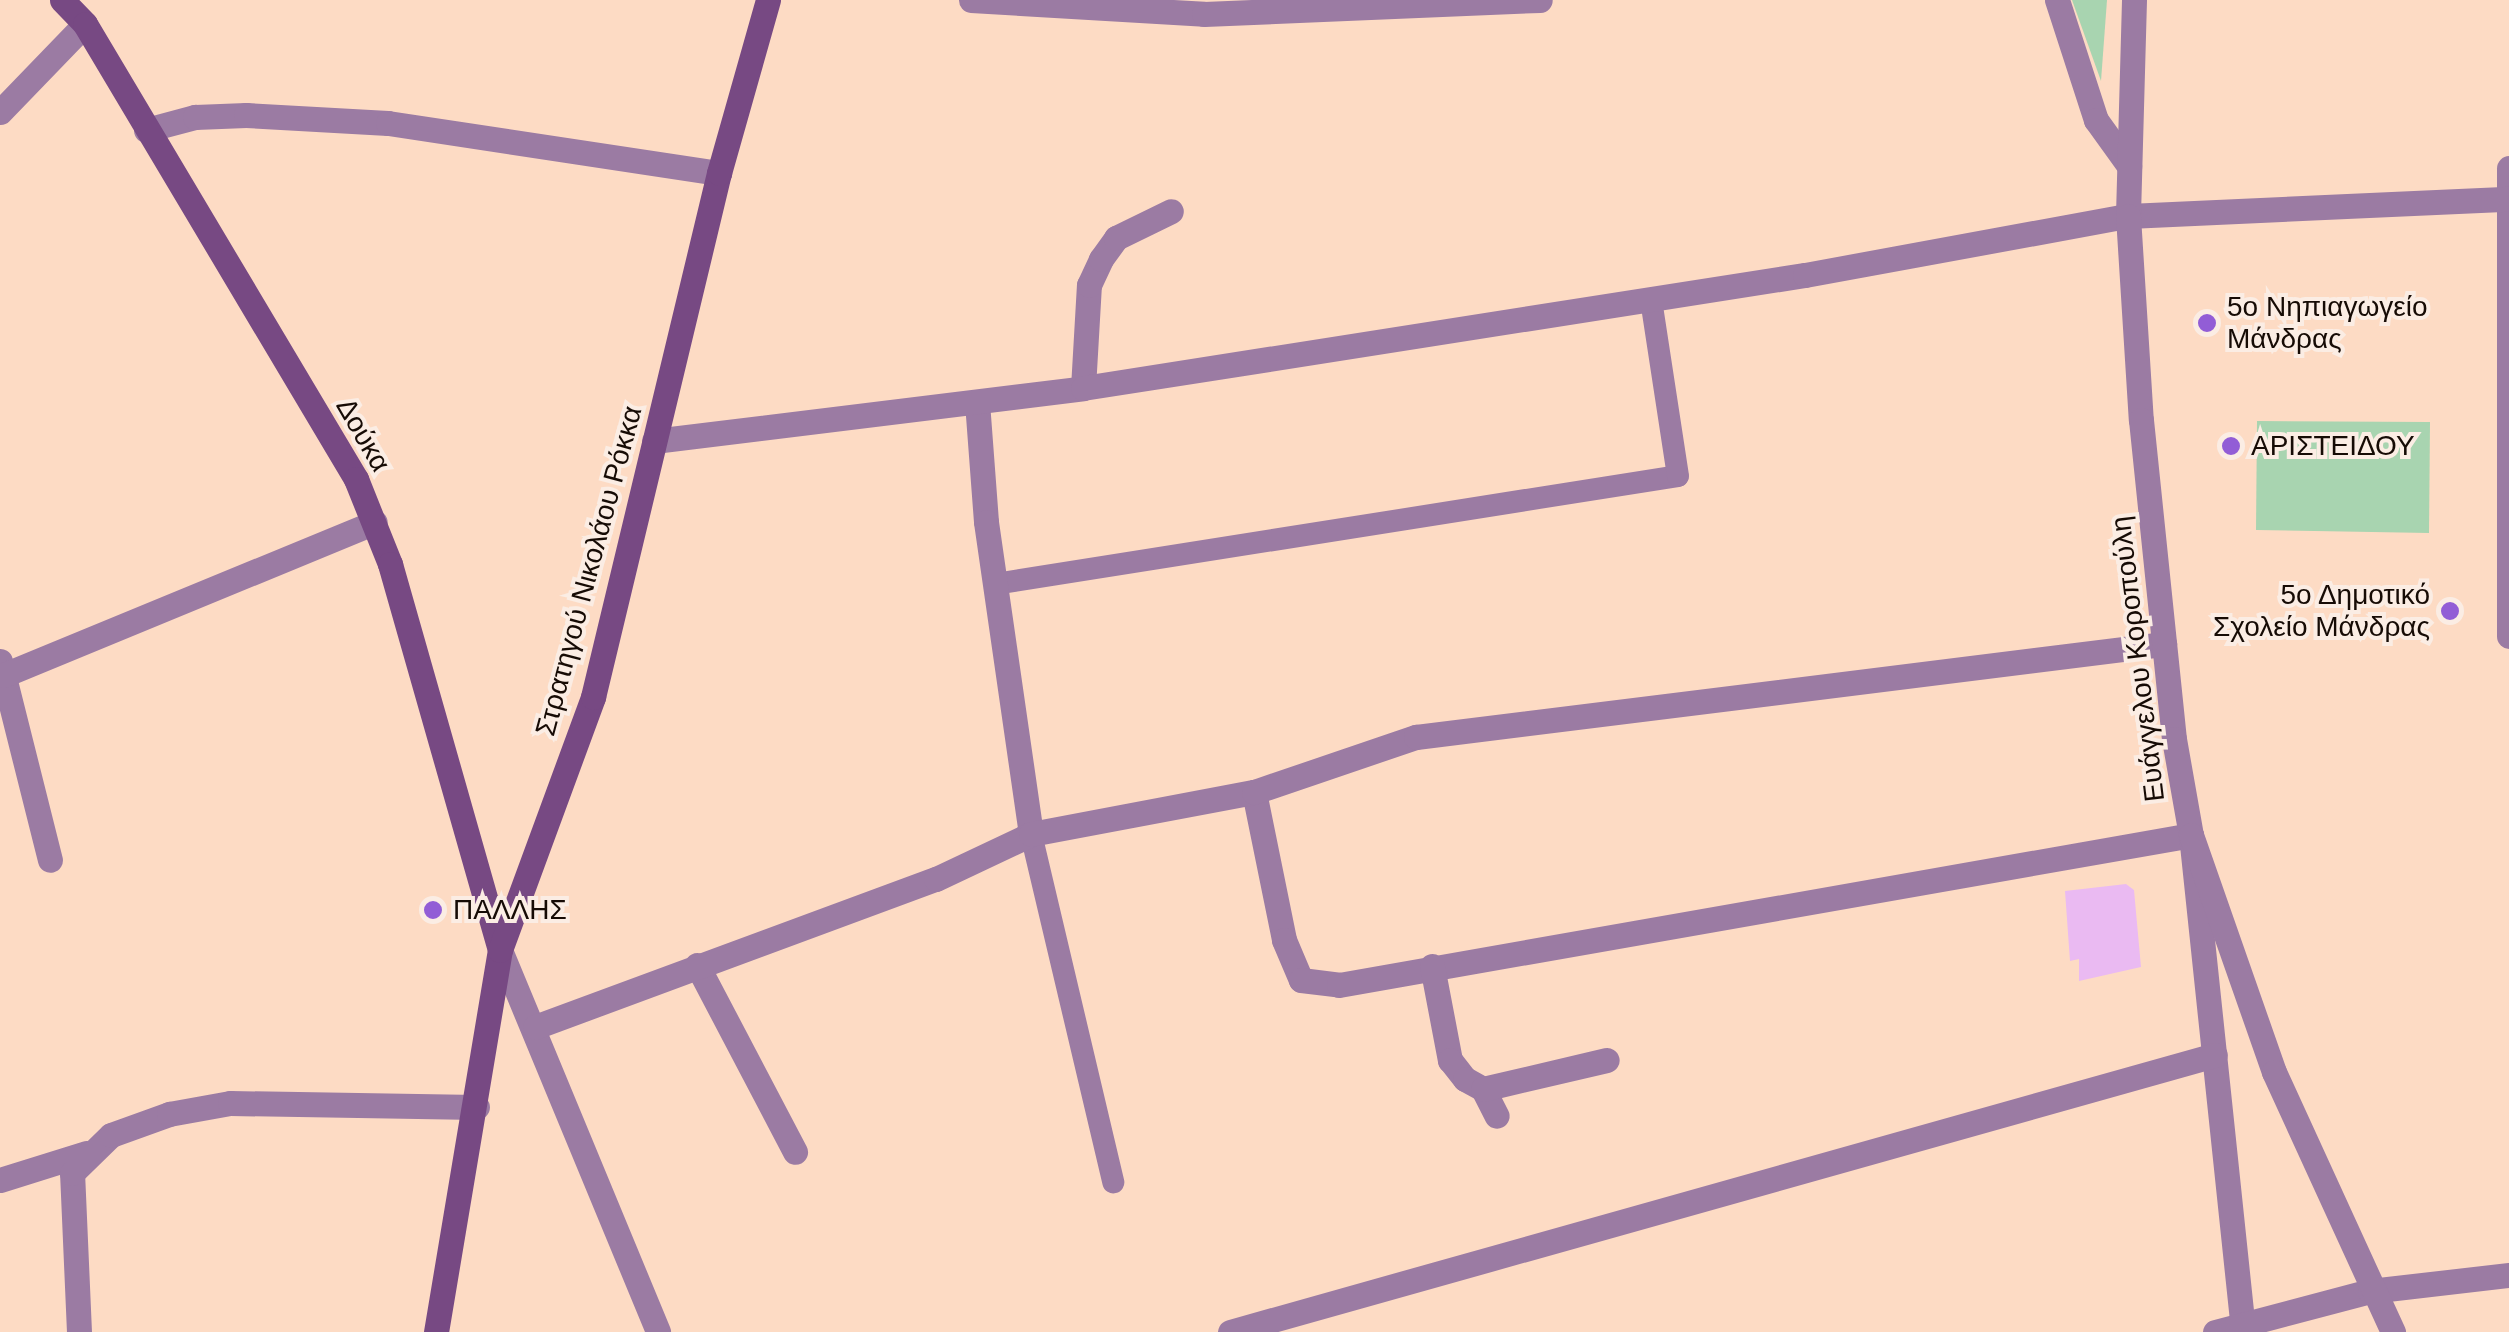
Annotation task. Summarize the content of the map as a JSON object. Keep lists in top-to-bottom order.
{
  "streets": {
    "main road": ["Δούκα", "Στρατηγού Νικολάου Ρόκκα"],
    "street": ["Ευάγγελου Κοροπούλη"]
  },
  "crossings": [
    ["Δούκα", "Στρατηγού Νικολάου Ρόκκα"]
  ],
  "places": [
    "5ο Νηπιαγωγείο Μάνδρας",
    "ΑΡΙΣΤΕΙΔΟΥ",
    "5ο Δημοτικό Σχολείο Μάνδρας",
    "ΠΑΛΛΗΣ"
  ]
}
